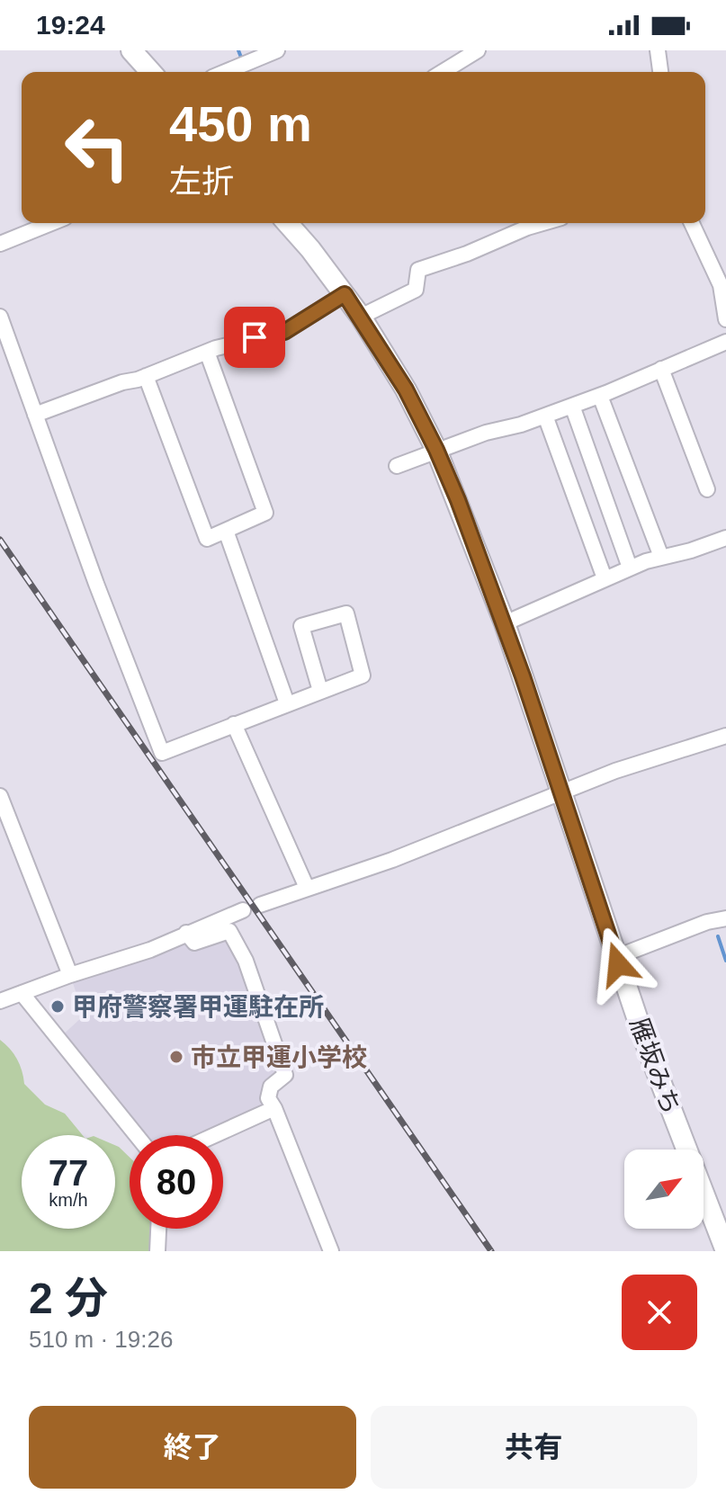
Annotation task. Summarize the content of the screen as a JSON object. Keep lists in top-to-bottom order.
{
  "streets": {
    "highway": ["雁坂みち"]
  },
  "places": ["甲府警察署甲運駐在所", "市立甲運小学校"],
  "north": "top right",
  "page": {
    "status": "19:24",
    "turn": ["450 m", "左折"],
    "speed": "77 km/h",
    "limit": "80",
    "heading": ["2 分", "510 m · 19:26"],
    "buttons": ["終了", "共有"]
  }
}
